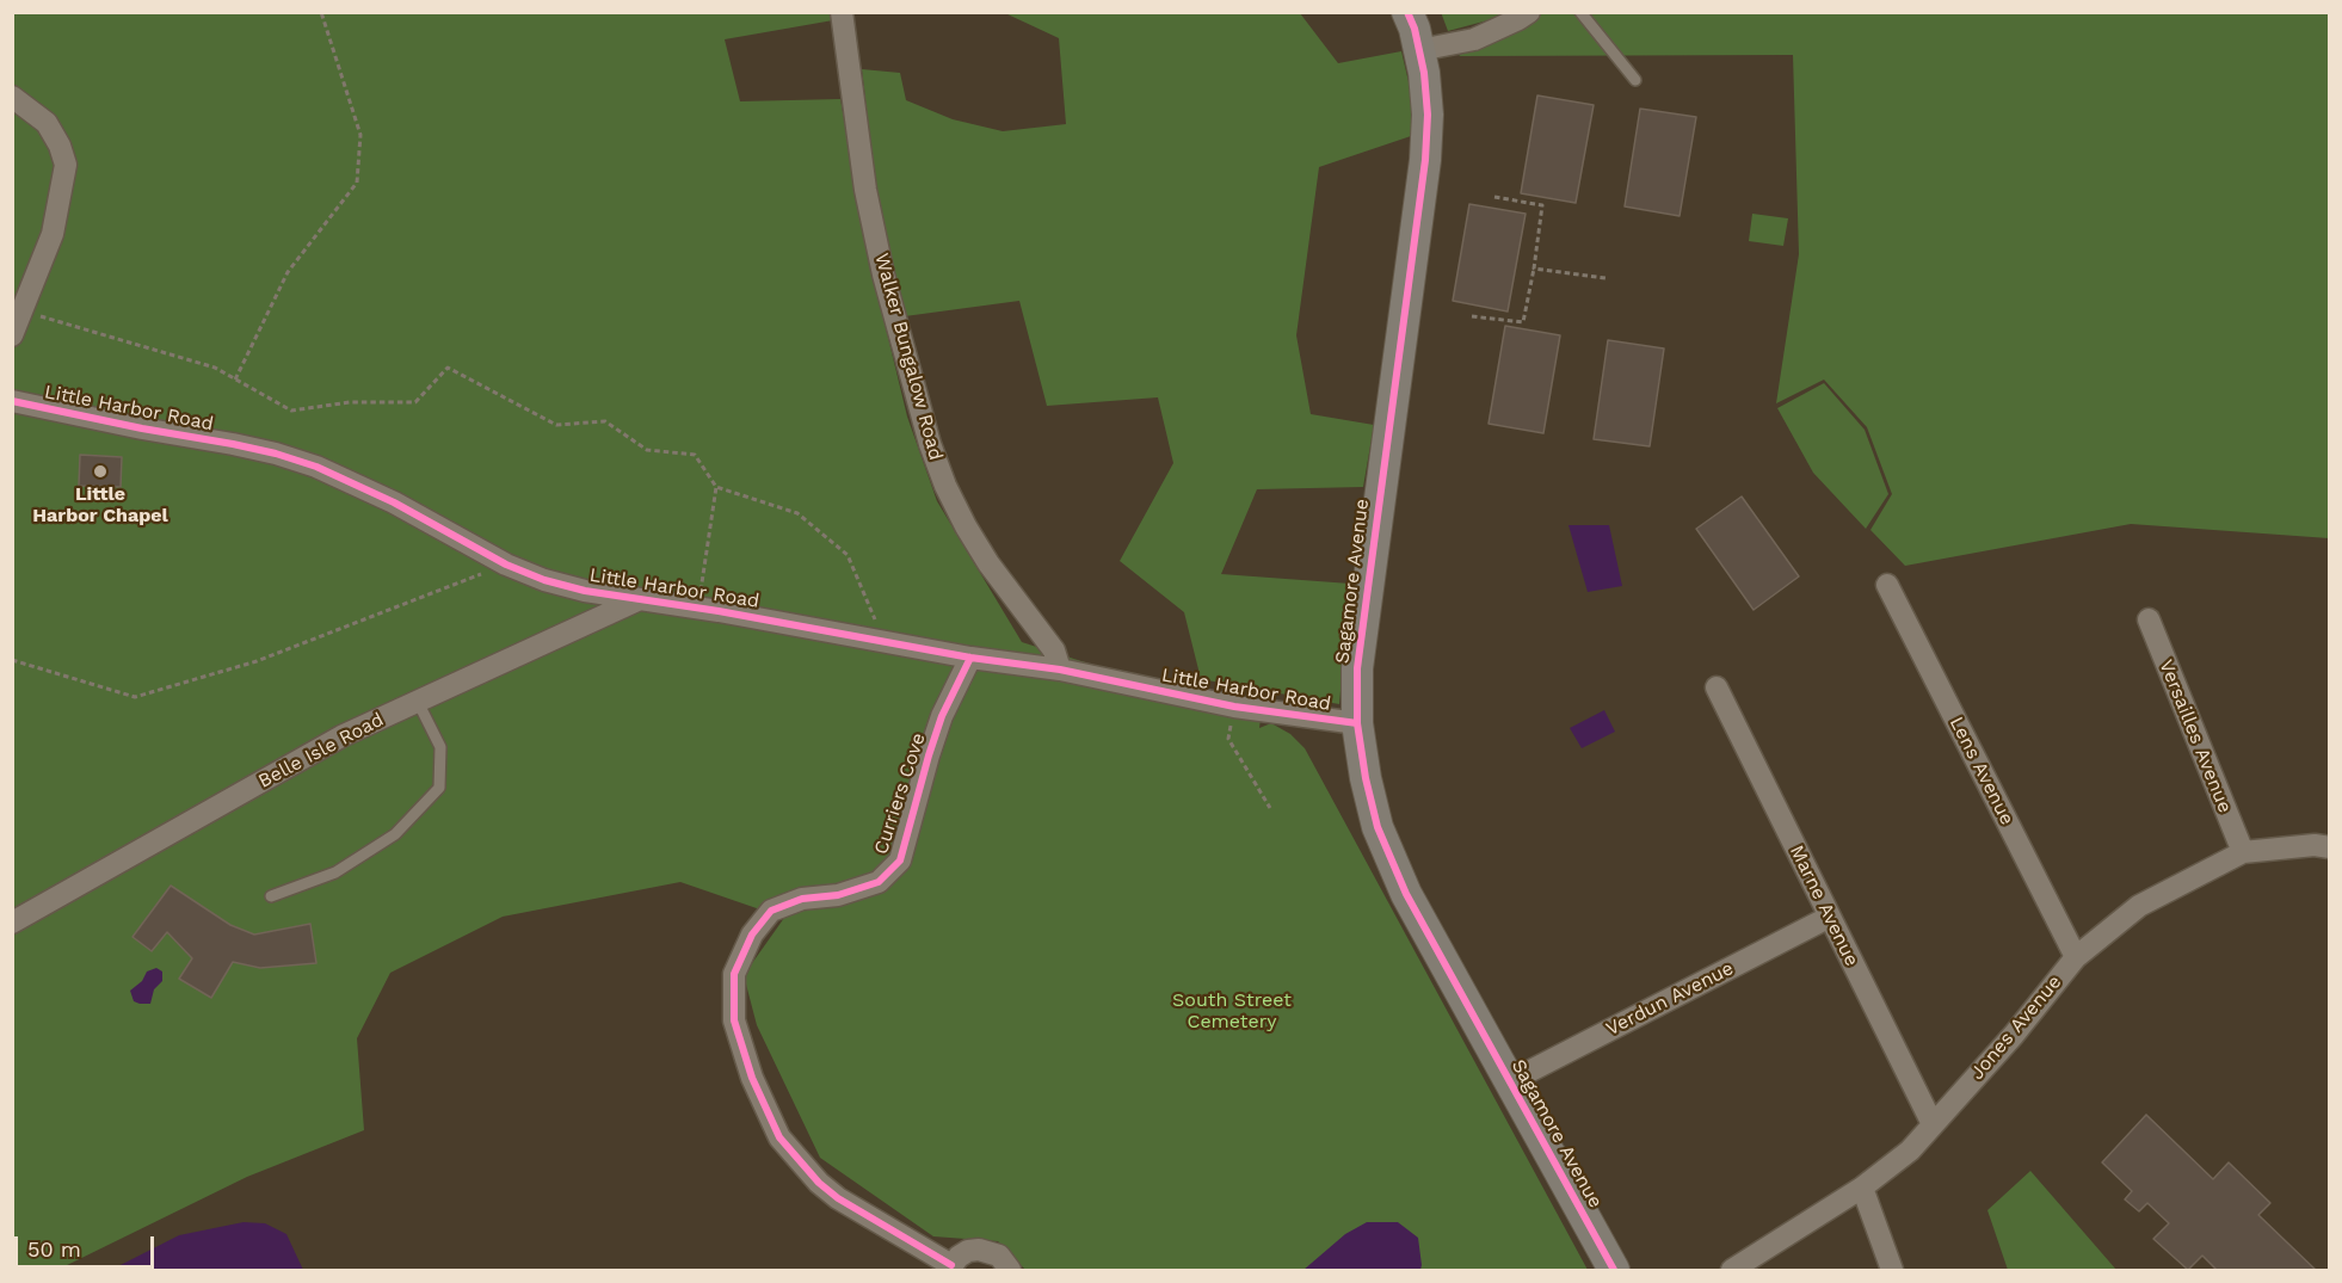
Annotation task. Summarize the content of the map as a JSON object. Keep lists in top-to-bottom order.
{
  "streets": {
    "main road": ["Sagamore Avenue"],
    "street": [
      "Walker Bungalow Road",
      "Little Harbor Road",
      "Versailles Avenue",
      "Belle Isle Road",
      "Lens Avenue",
      "Curriers Cove",
      "Marne Avenue",
      "Verdun Avenue",
      "Jones Avenue"
    ]
  },
  "crossings": [
    ["Walker Bungalow Road", "Little Harbor Road"],
    ["Little Harbor Road", "Sagamore Avenue"],
    ["Little Harbor Road", "Belle Isle Road"],
    ["Little Harbor Road", "Curriers Cove"],
    ["Sagamore Avenue", "Verdun Avenue"],
    ["Versailles Avenue", "Jones Avenue"],
    ["Lens Avenue", "Jones Avenue"],
    ["Marne Avenue", "Verdun Avenue"],
    ["Marne Avenue", "Jones Avenue"]
  ],
  "parks": ["South Street Cemetery"],
  "places": ["Little Harbor Chapel"],
  "scale_bar": "50 m"
}
